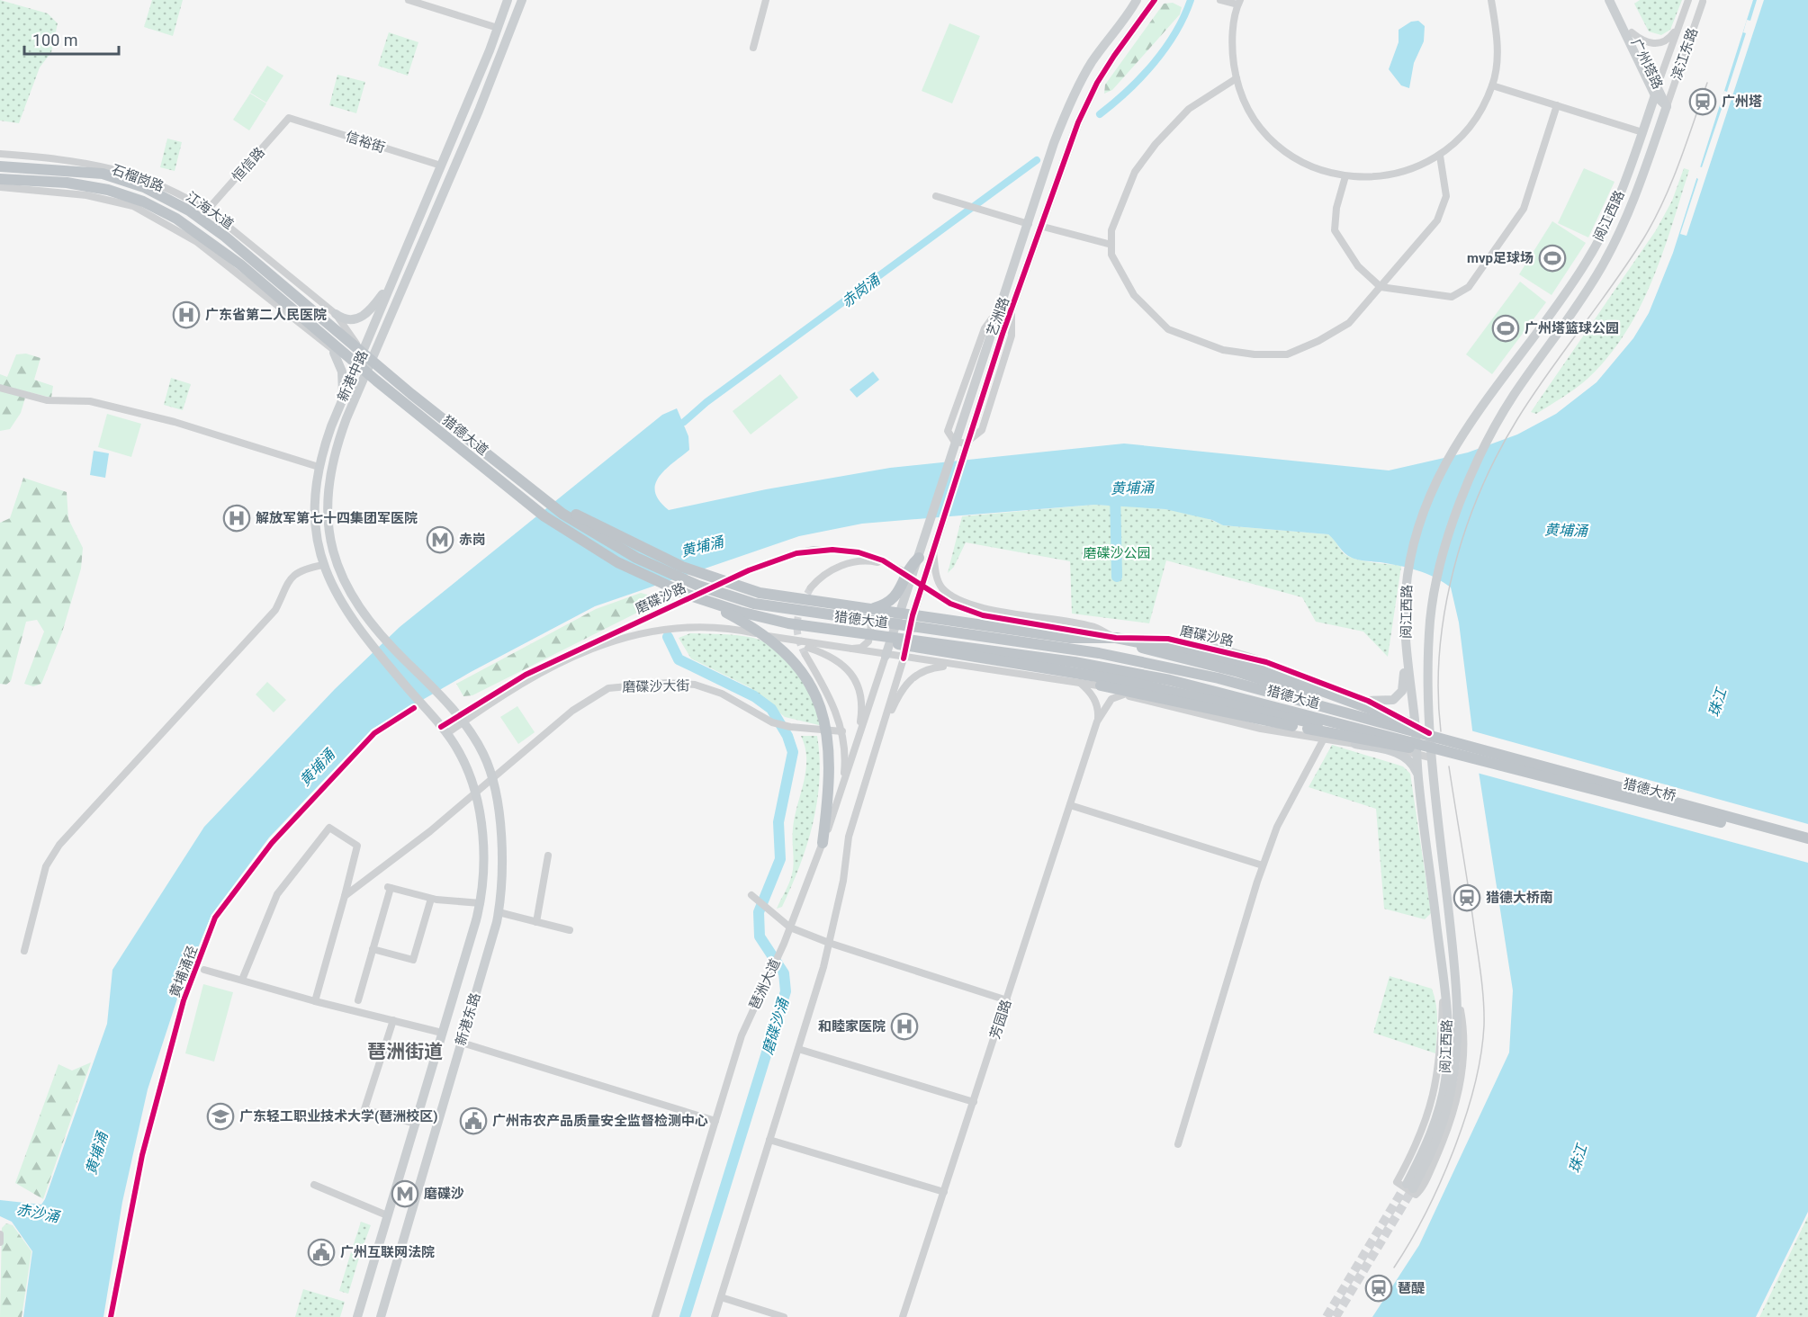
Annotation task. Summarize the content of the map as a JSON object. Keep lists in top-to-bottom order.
{
  "streets": {
    "highway": ["江海大道", "猎德大道", "猎德大桥"],
    "main road": [
      "广州塔路",
      "阅江西路",
      "艺洲路",
      "新港中路",
      "新港东路"
    ],
    "street": [
      "滨江东路",
      "信裕街",
      "恒信路",
      "石榴岗路",
      "磨碟沙路",
      "磨碟沙大街",
      "琶洲大道",
      "芳园路"
    ],
    "cycle path": ["黄埔涌径"]
  },
  "crossings": [
    ["滨江东路", "广州塔路"],
    ["滨江东路", "阅江西路"],
    ["广州塔路", "阅江西路"],
    ["信裕街", "恒信路"],
    ["信裕街", "新港中路"],
    ["恒信路", "石榴岗路"],
    ["石榴岗路", "江海大道"],
    ["石榴岗路", "新港中路"],
    ["石榴岗路", "猎德大道"],
    ["江海大道", "新港中路"],
    ["江海大道", "猎德大道"],
    ["阅江西路", "磨碟沙路"],
    ["艺洲路", "磨碟沙路"],
    ["艺洲路", "琶洲大道"],
    ["新港中路", "猎德大道"],
    ["新港中路", "磨碟沙路"],
    ["新港中路", "新港东路"],
    ["猎德大道", "猎德大桥"],
    ["磨碟沙路", "琶洲大道"],
    ["磨碟沙路", "新港东路"],
    ["磨碟沙大街", "新港东路"]
  ],
  "districts": ["琶洲街道"],
  "water": [
    "赤岗涌",
    "黄埔涌",
    "珠江",
    "磨碟沙涌",
    "赤沙涌"
  ],
  "parks": ["磨碟沙公园"],
  "places": {
    "station": ["广州塔", "猎德大桥南", "琶醍"],
    "sports": ["mvp足球场", "广州塔篮球公园"],
    "hospital": ["广东省第二人民医院", "解放军第七十四集团军医院", "和睦家医院"],
    "metro station": ["赤岗", "磨碟沙"],
    "school or university": ["广东轻工职业技术大学(琶洲校区)"],
    "public building": ["广州市农产品质量安全监督检测中心", "广州互联网法院"]
  },
  "scale_bar": "100 m"
}
